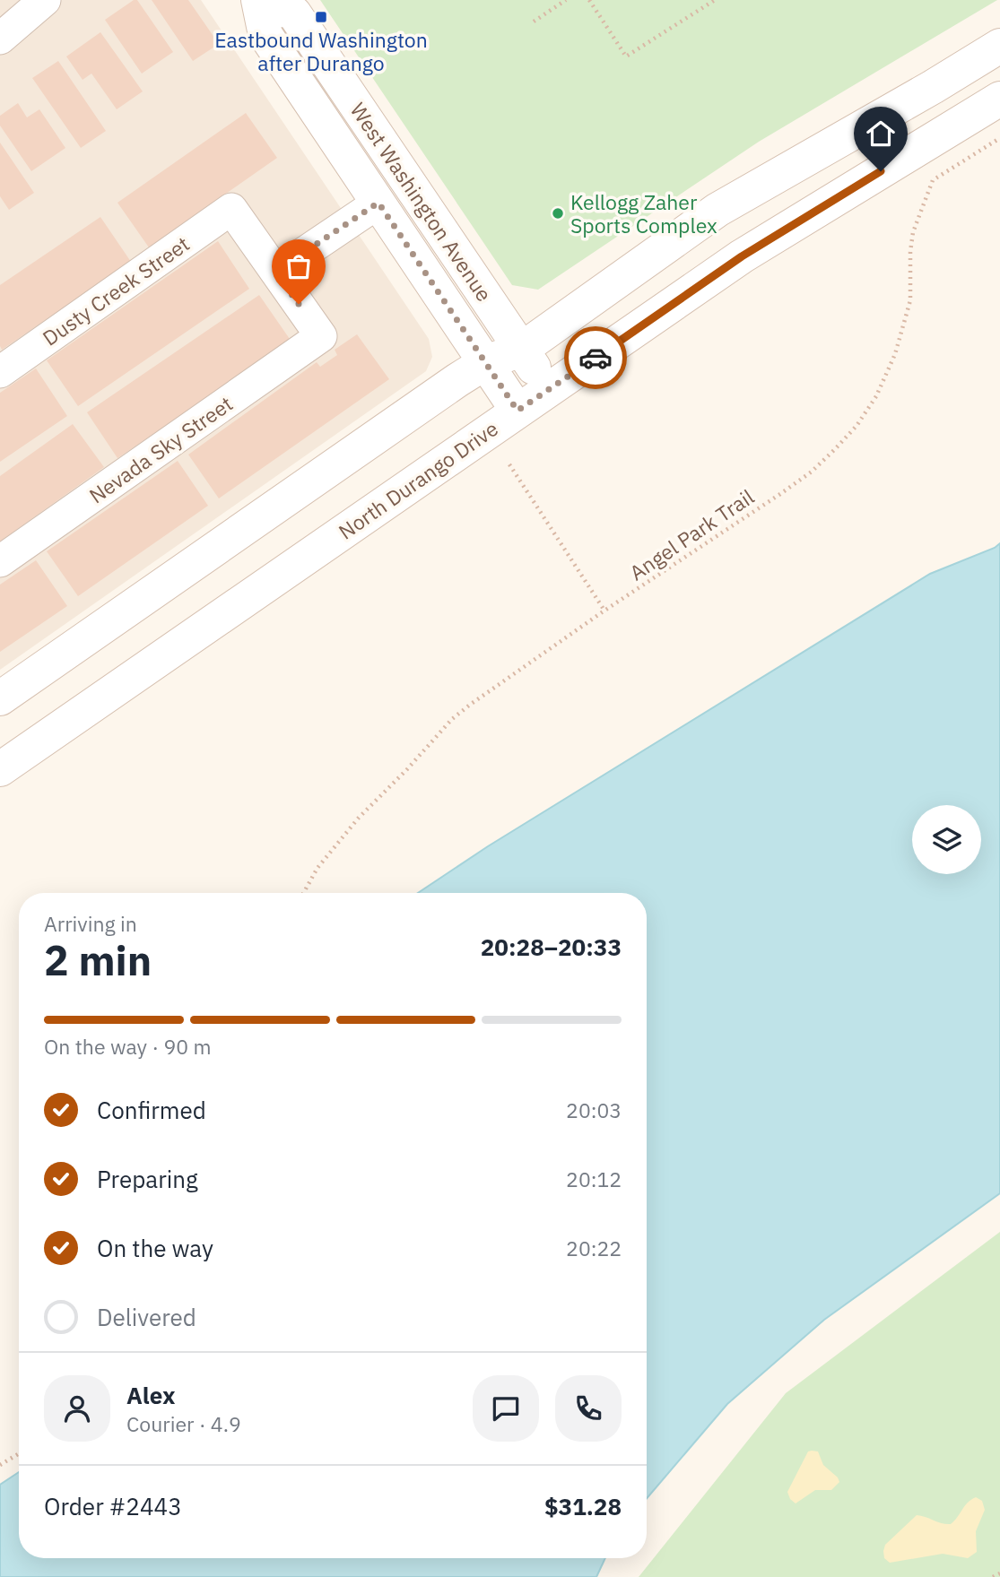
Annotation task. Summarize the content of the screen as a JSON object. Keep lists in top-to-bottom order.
{
  "streets": {
    "main road": ["West Washington Avenue", "North Durango Drive"],
    "street": ["Dusty Creek Street", "Nevada Sky Street"],
    "path": ["Angel Park Trail"]
  },
  "crossings": [
    ["West Washington Avenue", "North Durango Drive"],
    ["Dusty Creek Street", "Nevada Sky Street"]
  ],
  "places": {
    "transit": ["Eastbound Washington after Durango"],
    "other": ["Kellogg Zaher Sports Complex"]
  },
  "page": {
    "heading": ["2 min", "Arriving in", "20:28–20:33"],
    "panel": [
      "Alex",
      "Courier · 4.9",
      "Order #2443",
      "$31.28"
    ],
    "bar": "On the way · 90 m",
    "list": [
      ["Confirmed", "20:03"],
      ["Preparing", "20:12"],
      ["On the way", "20:22"],
      "Delivered"
    ]
  }
}
